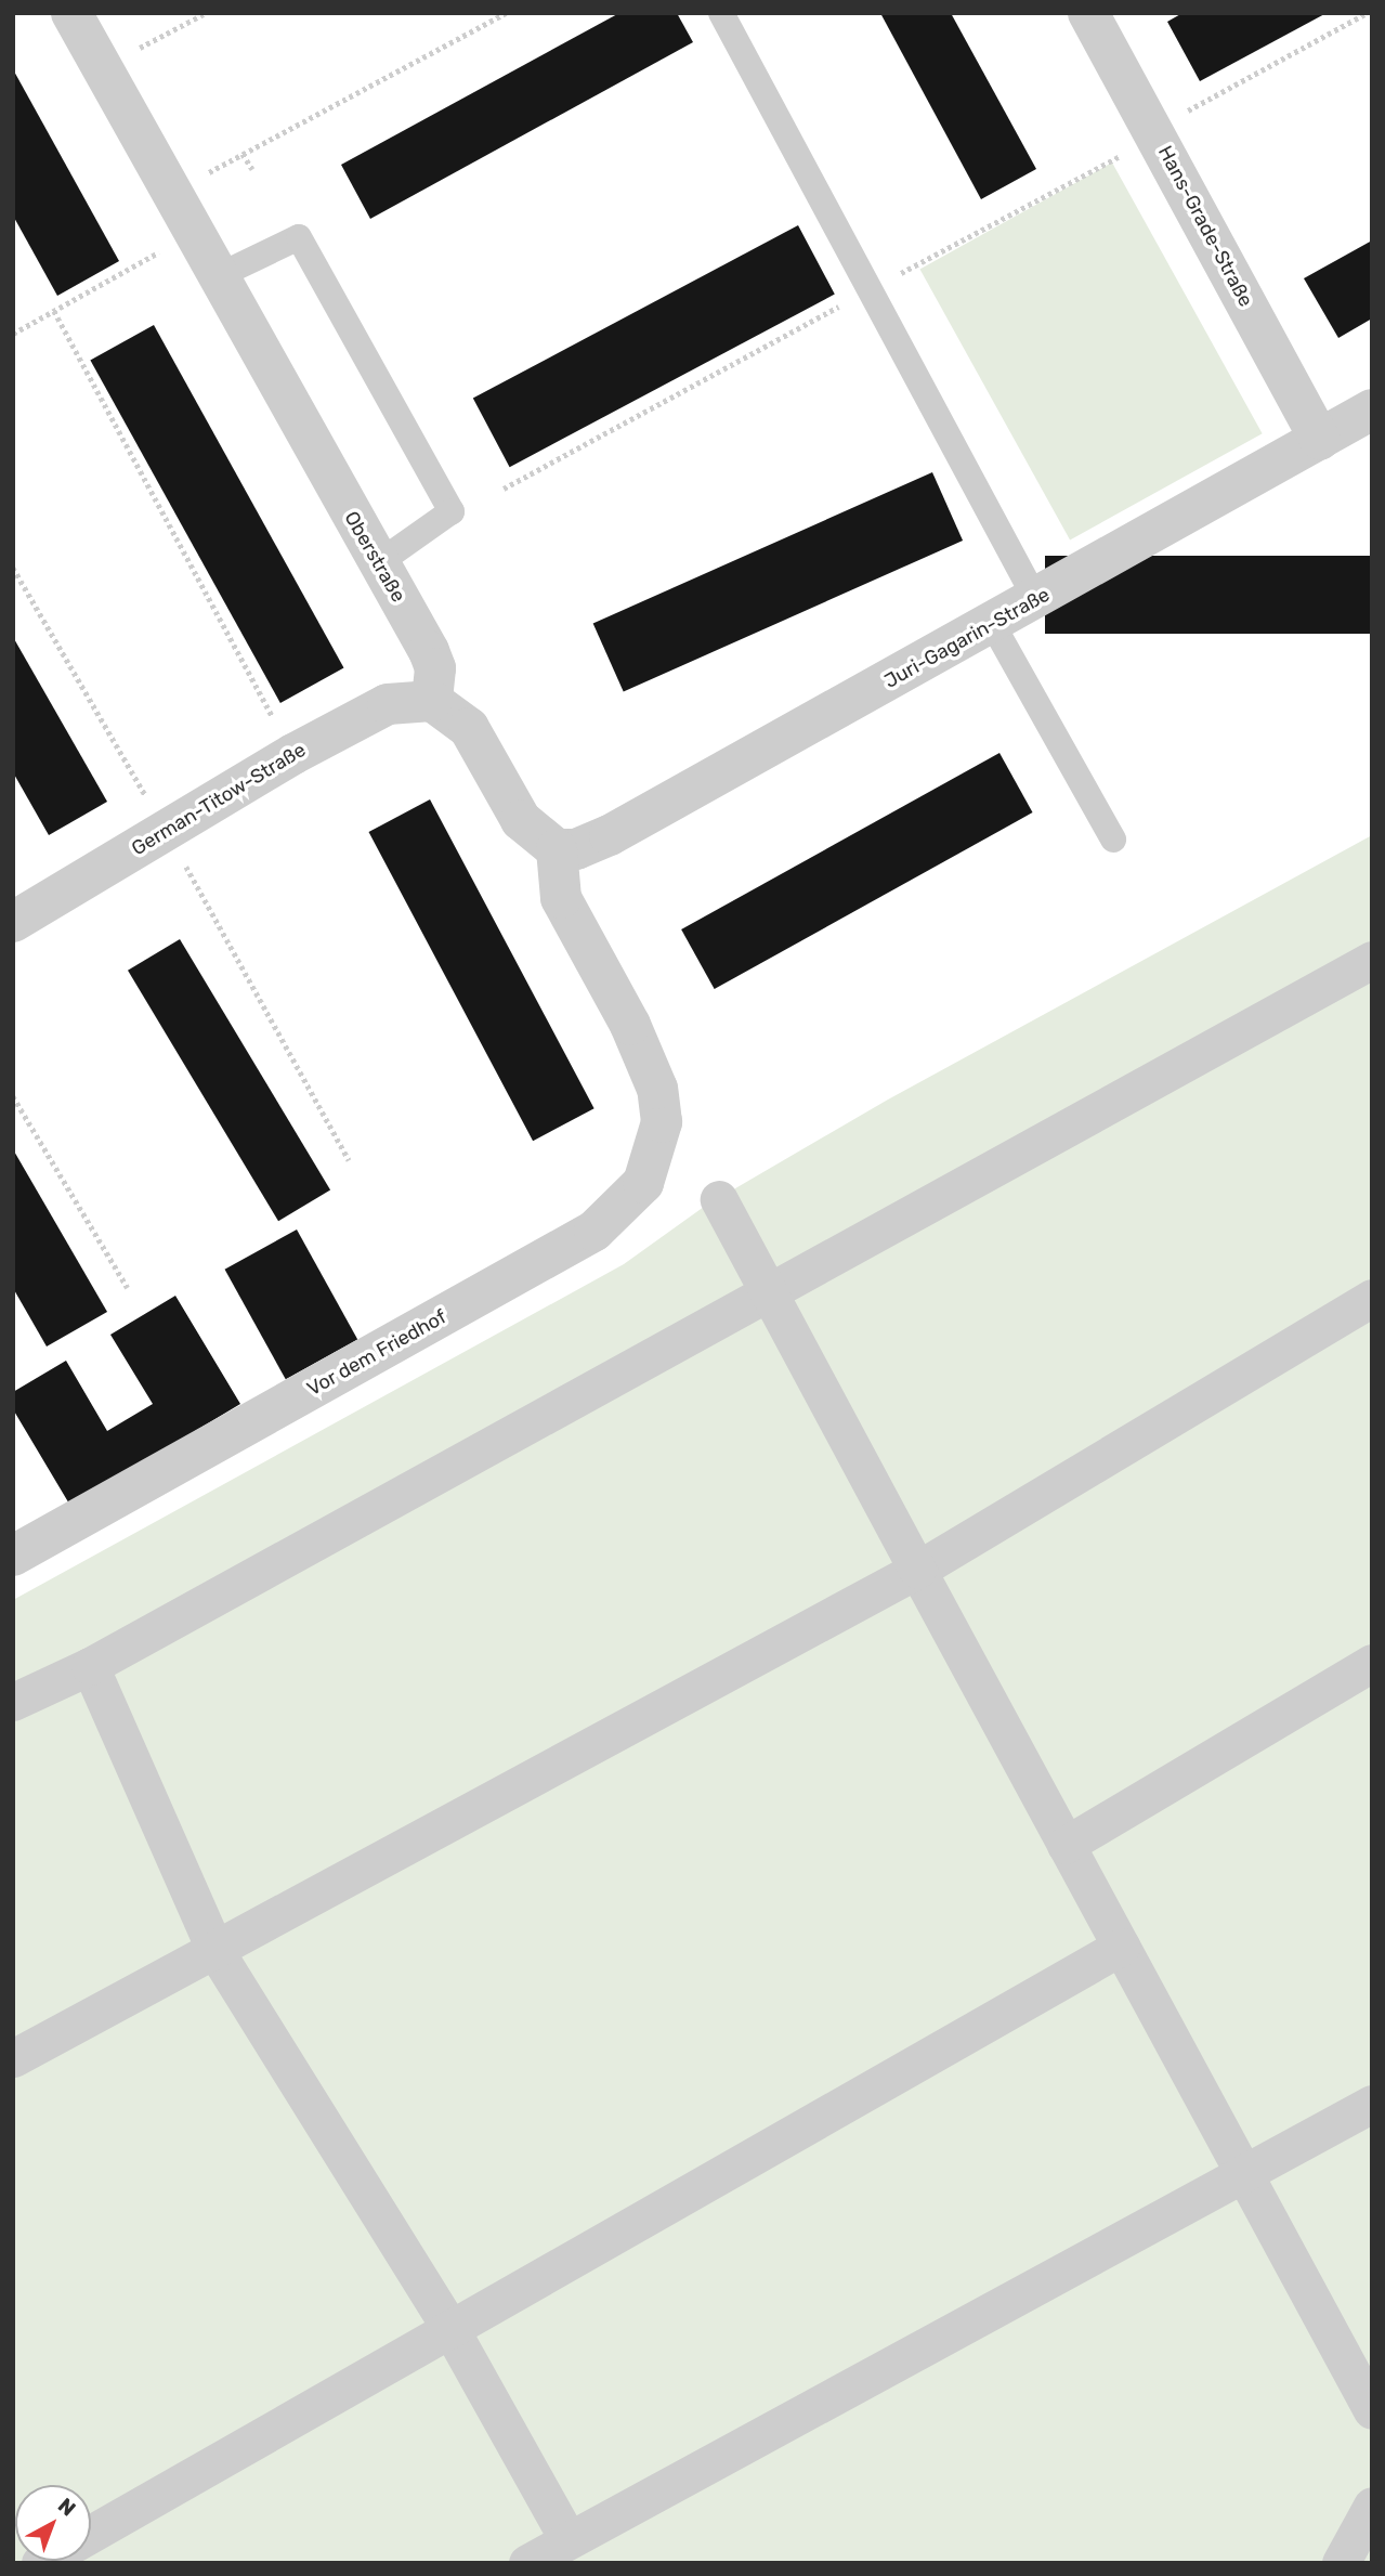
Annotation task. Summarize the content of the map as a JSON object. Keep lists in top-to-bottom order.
{
  "streets": {
    "street": [
      "Hans-Grade-Straße",
      "Oberstraße",
      "Juri-Gagarin-Straße",
      "German-Titow-Straße",
      "Vor dem Friedhof"
    ]
  },
  "crossings": [
    ["Hans-Grade-Straße", "Juri-Gagarin-Straße"],
    ["Oberstraße", "German-Titow-Straße"],
    ["Juri-Gagarin-Straße", "Vor dem Friedhof"]
  ],
  "north": "top right"
}
